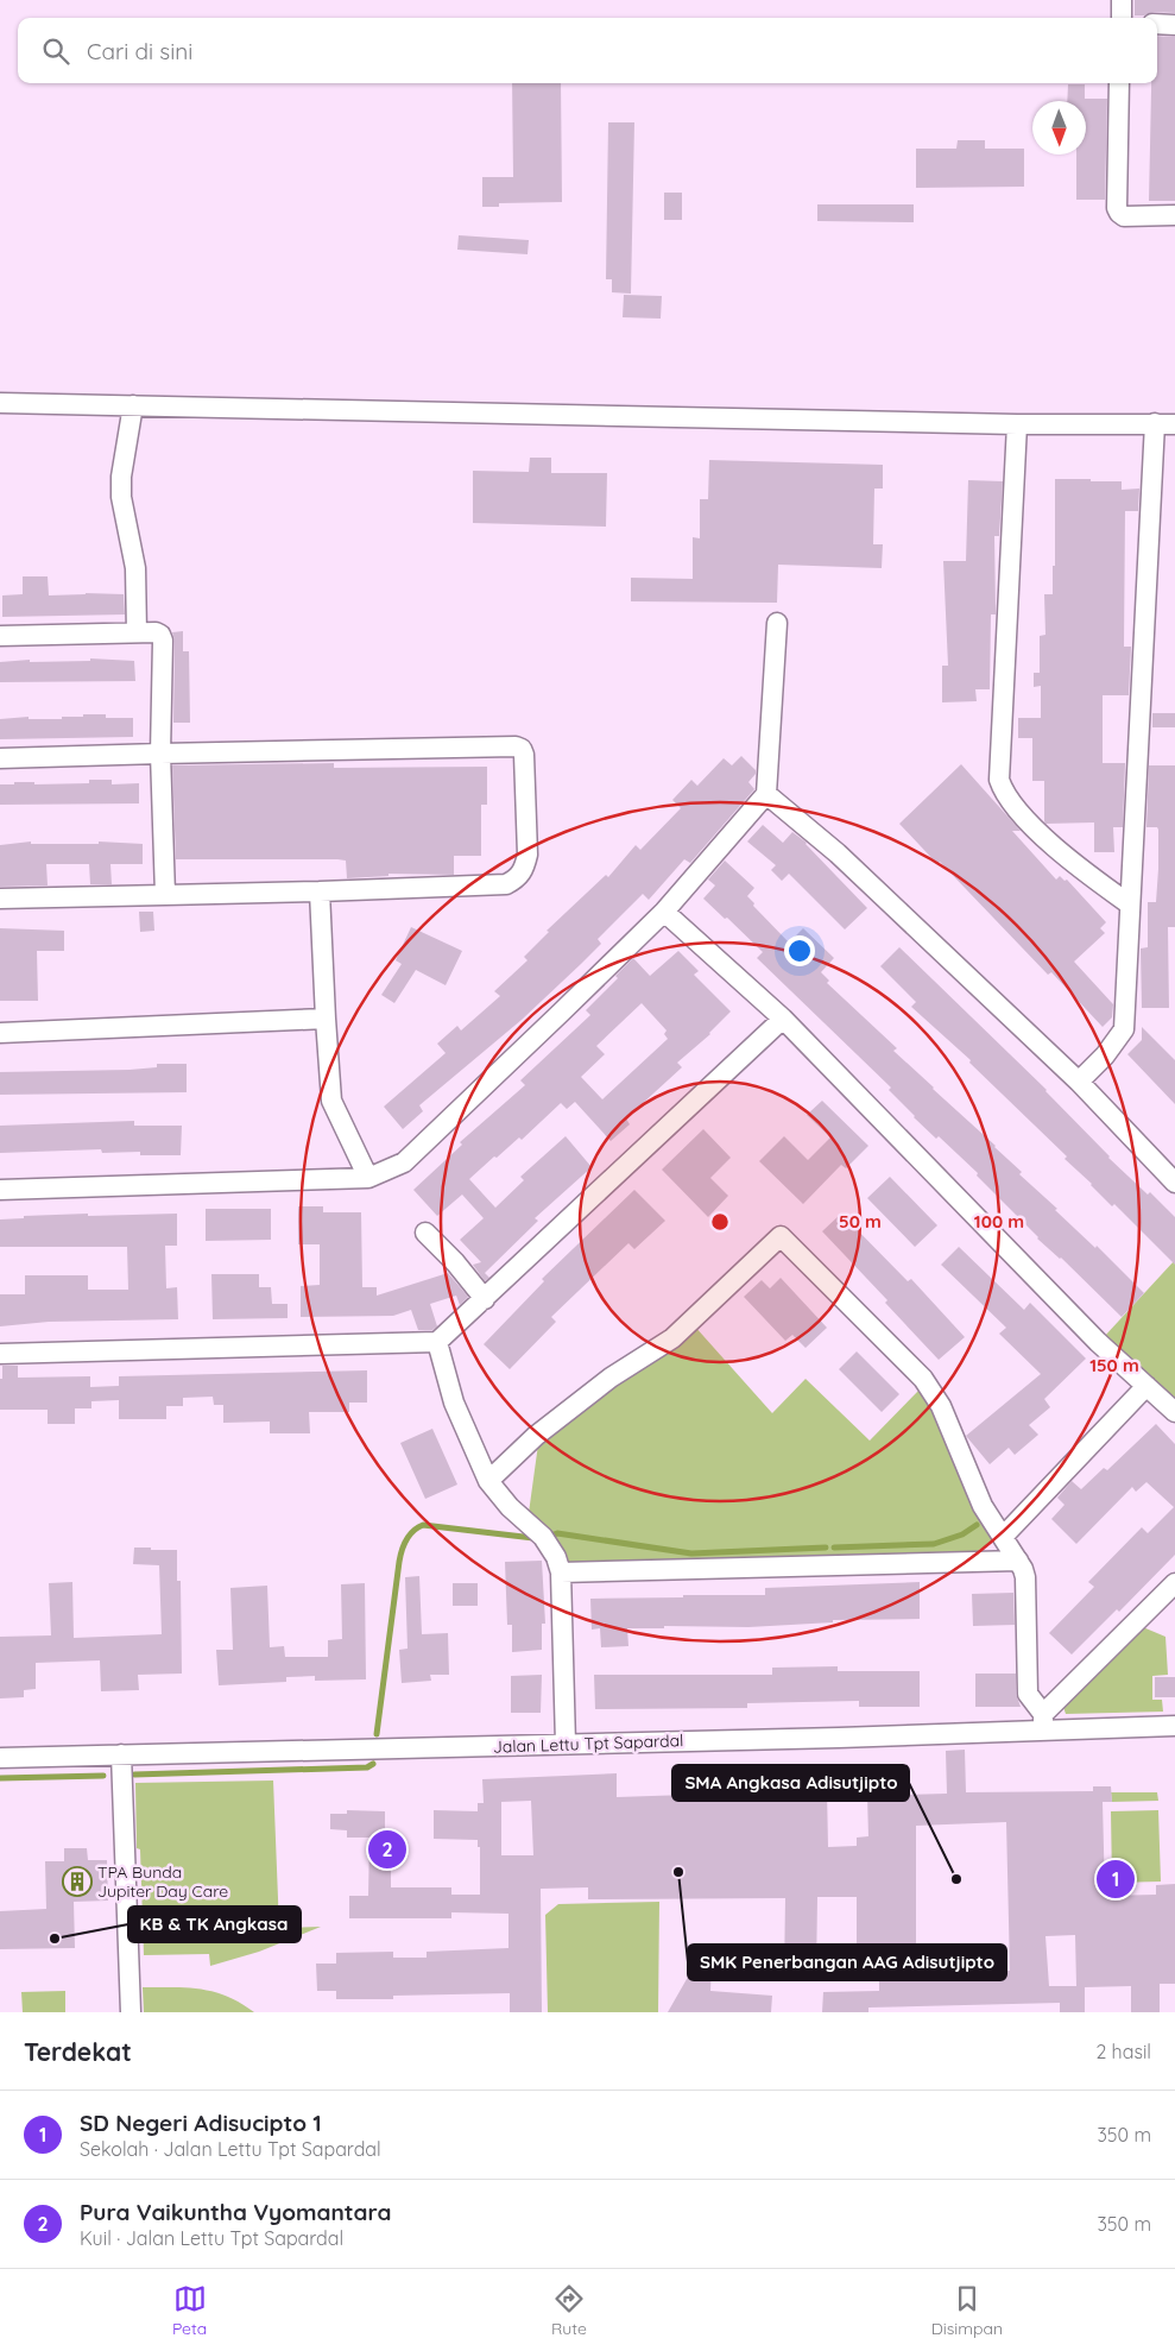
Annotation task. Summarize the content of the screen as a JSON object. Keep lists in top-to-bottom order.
{
  "streets": {
    "street": ["Jalan Lettu Tpt Sapardal"]
  },
  "places": {
    "other": ["SMK Penerbangan AAG Adisutjipto", "SMA Angkasa Adisutjipto", "KB & TK Angkasa"],
    "building": ["TPA Bunda Jupiter Day Care"]
  },
  "north": "bottom",
  "page": {
    "search": "Cari di sini",
    "pins": ["2", "1"],
    "heading": ["Terdekat", "2 hasil"],
    "list": [
      {
        "mark": "1",
        "name": "SD Negeri Adisucipto 1",
        "note": "Sekolah · Jalan Lettu Tpt Sapardal",
        "value": "350 m"
      },
      {
        "mark": "2",
        "name": "Pura Vaikuntha Vyomantara",
        "note": "Kuil · Jalan Lettu Tpt Sapardal",
        "value": "350 m"
      }
    ],
    "nav": ["Peta", "Rute", "Disimpan"]
  },
  "rings": ["50 m", "100 m", "150 m"]
}
